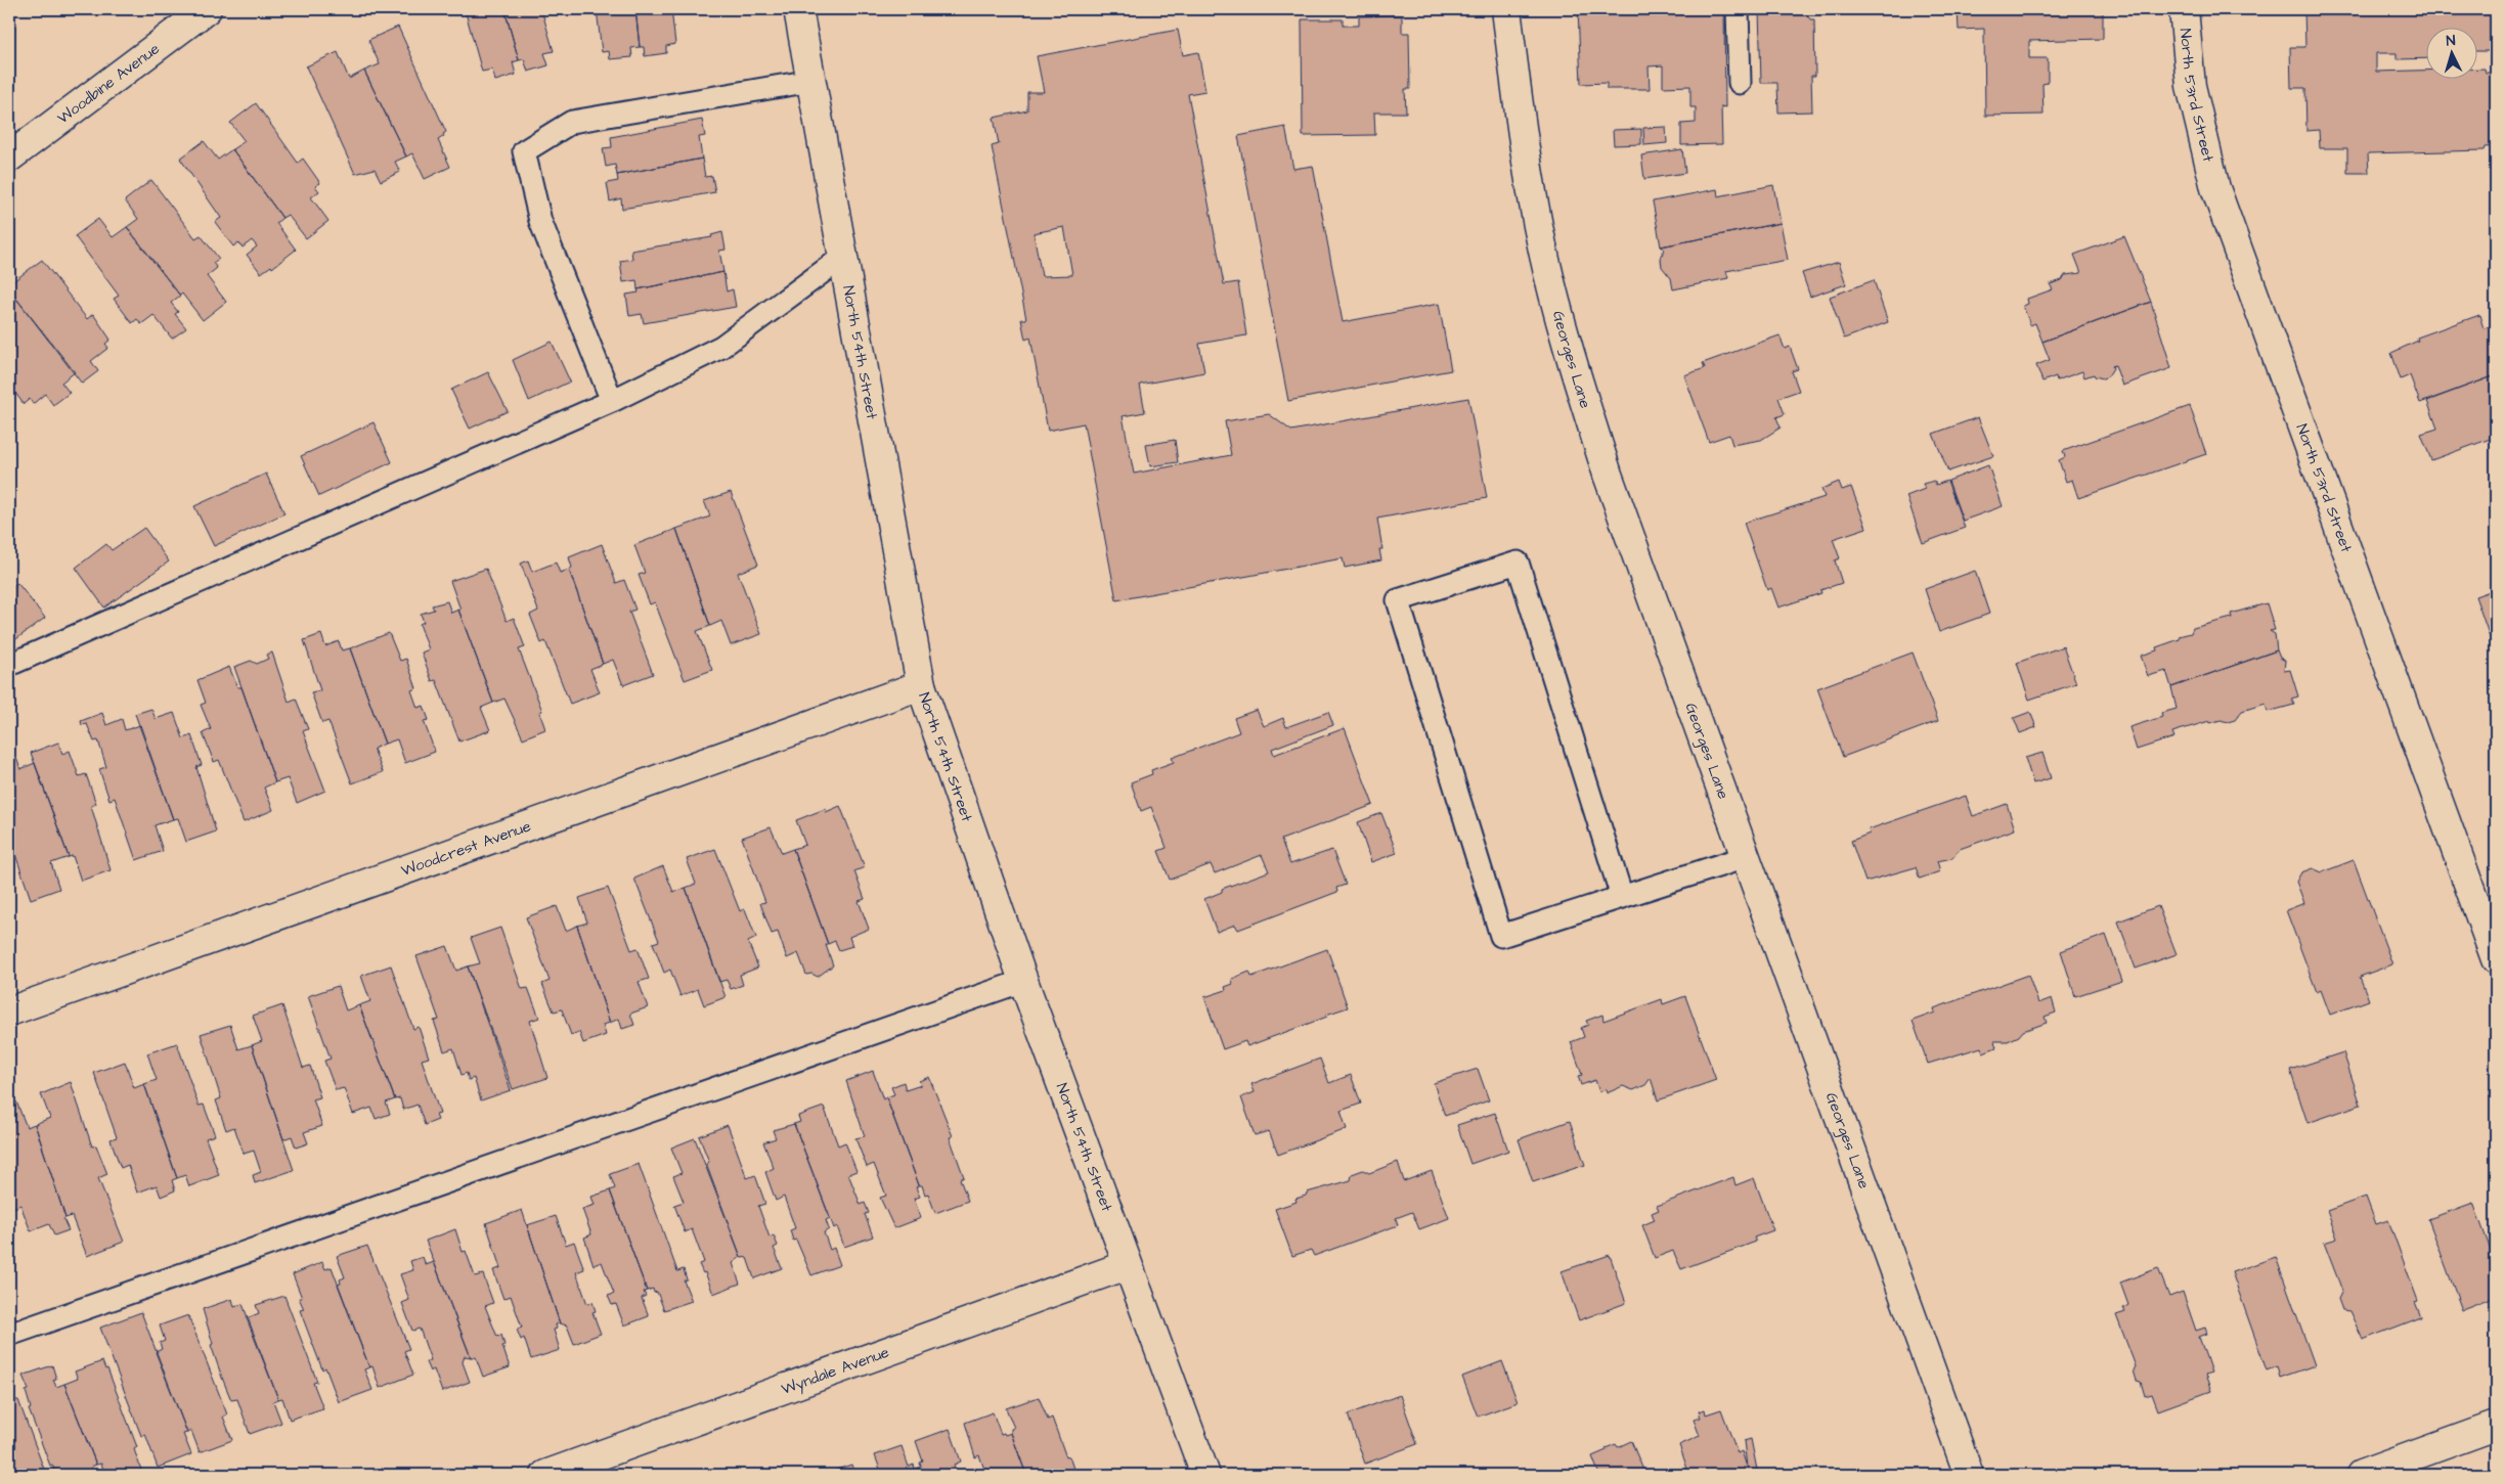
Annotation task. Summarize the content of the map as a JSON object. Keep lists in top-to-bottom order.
{
  "streets": {
    "street": [
      "Woodbine Avenue",
      "North 53rd Street",
      "North 54th Street",
      "Georges Lane",
      "Woodcrest Avenue",
      "Wyndale Avenue"
    ]
  },
  "crossings": [
    ["North 54th Street", "Woodcrest Avenue"],
    ["North 54th Street", "Wyndale Avenue"]
  ],
  "north": "top"
}
